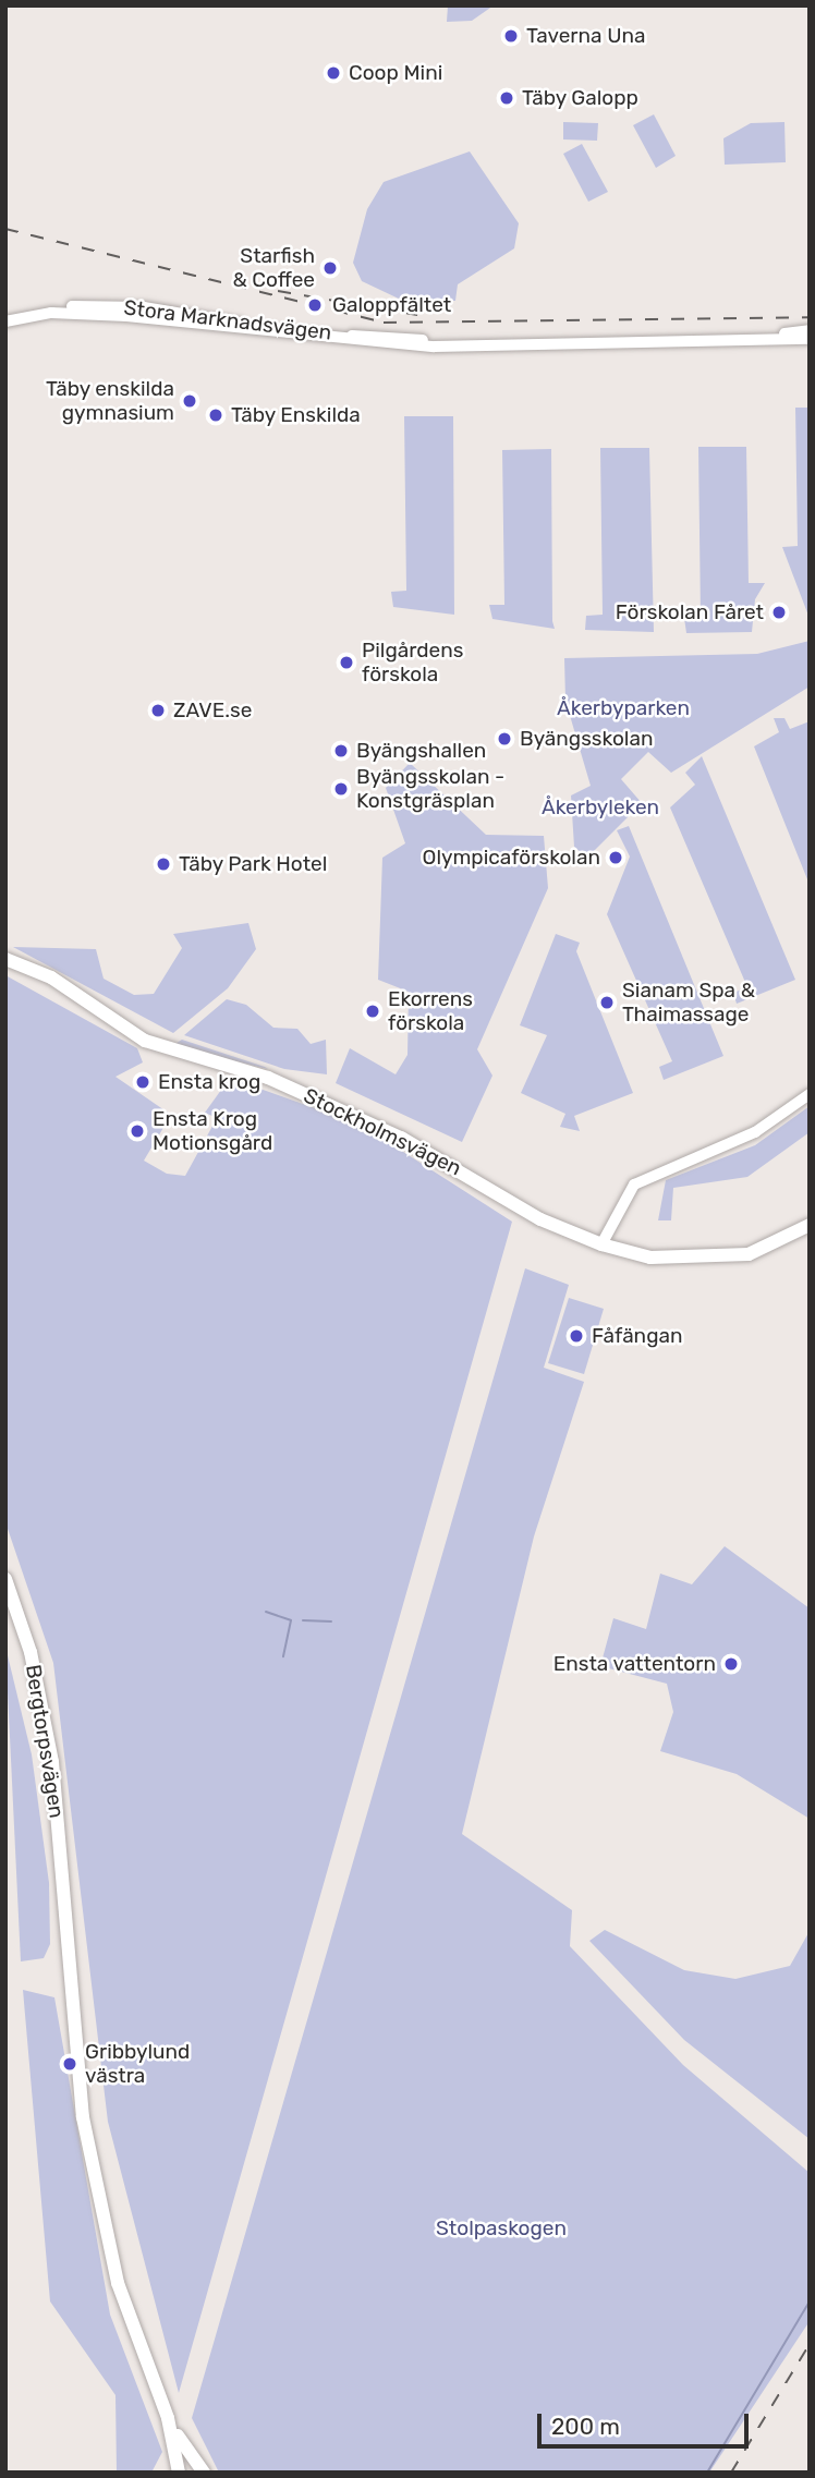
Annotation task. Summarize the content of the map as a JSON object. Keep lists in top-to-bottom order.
{
  "streets": {
    "main road": ["Stockholmsvägen", "Bergtorpsvägen"],
    "street": ["Stora Marknadsvägen"]
  },
  "parks": ["Åkerbyparken", "Åkerbyleken", "Stolpaskogen"],
  "places": [
    "Taverna Una",
    "Coop Mini",
    "Täby Galopp",
    "Starfish & Coffee",
    "Galoppfältet",
    "Täby enskilda gymnasium",
    "Täby Enskilda",
    "Förskolan Fåret",
    "Pilgårdens förskola",
    "ZAVE.se",
    "Byängsskolan",
    "Byängshallen",
    "Byängsskolan - Konstgräsplan",
    "Olympicaförskolan",
    "Täby Park Hotel",
    "Sianam Spa & Thaimassage",
    "Ekorrens förskola",
    "Ensta krog",
    "Ensta Krog Motionsgård",
    "Fåfängan",
    "Ensta vattentorn",
    "Gribbylund västra"
  ],
  "scale_bar": "200 m"
}
